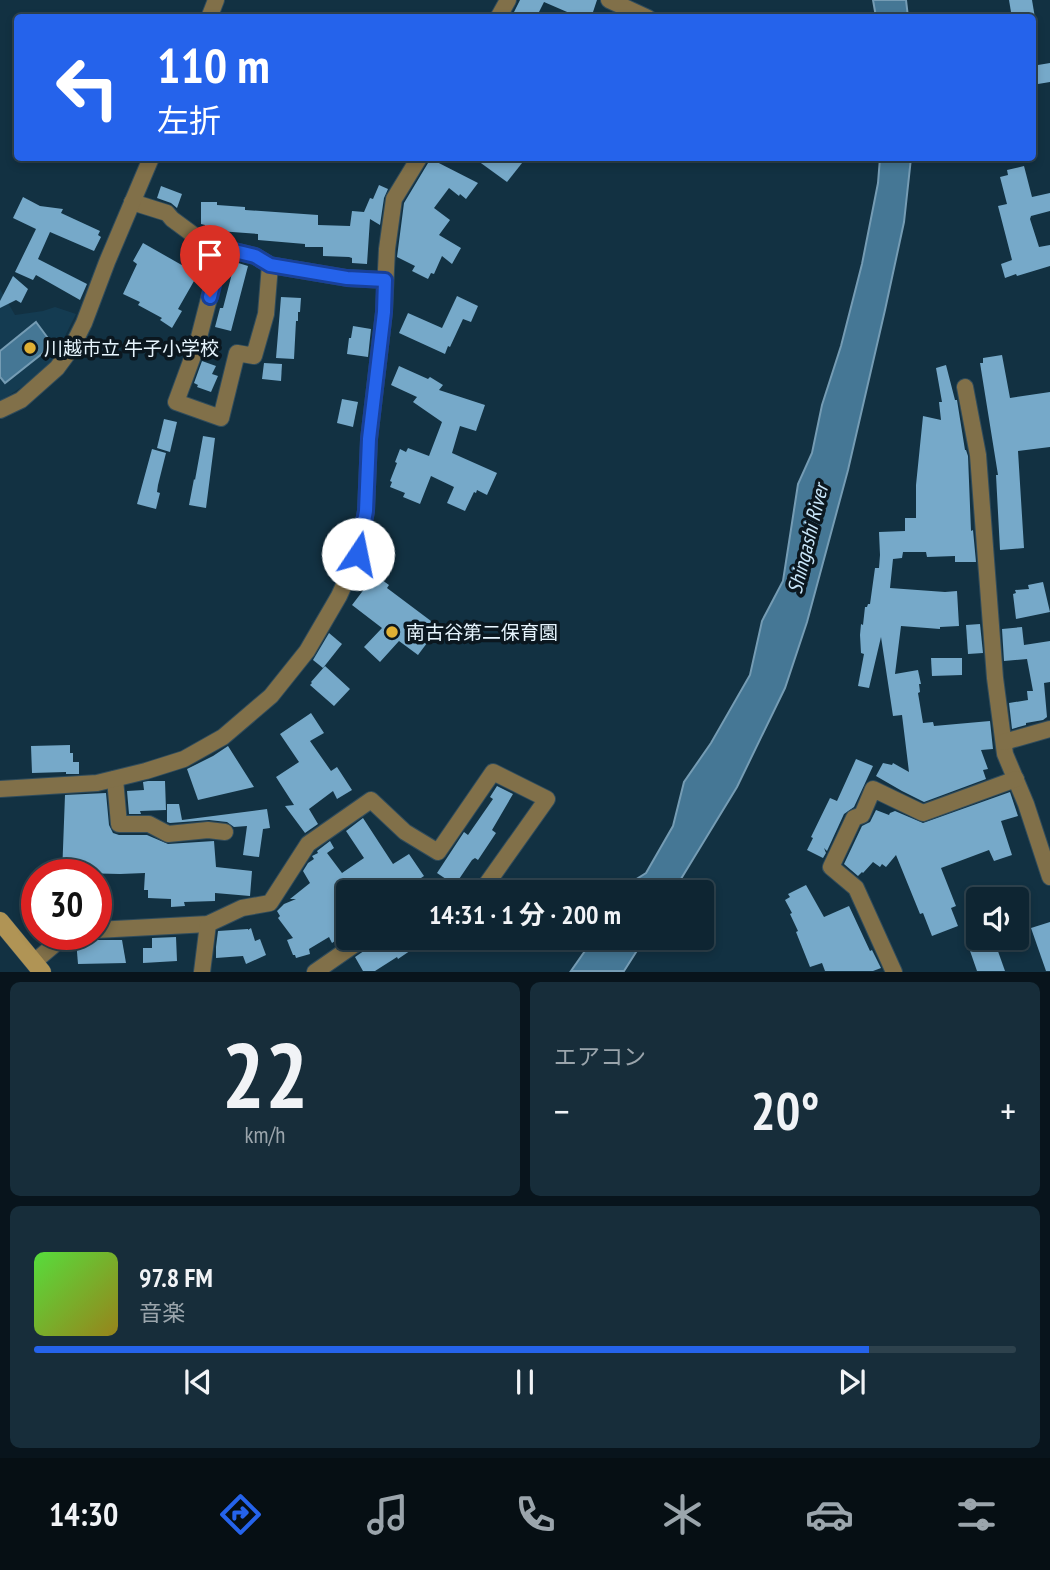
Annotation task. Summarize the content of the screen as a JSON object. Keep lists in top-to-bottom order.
{
  "water": ["Shingashi River"],
  "places": ["川越市立 牛子小学校", "南古谷第二保育園"],
  "page": {
    "turn": ["110 m", "左折"],
    "limit": "30",
    "trip": "14:31 · 1 分 · 200 m",
    "tile": [
      ["22", "km/h"],
      "エアコン"
    ],
    "heat": ["−", "20°", "+"],
    "song": ["97.8 FM", "音楽"],
    "tabs": "14:30"
  }
}
